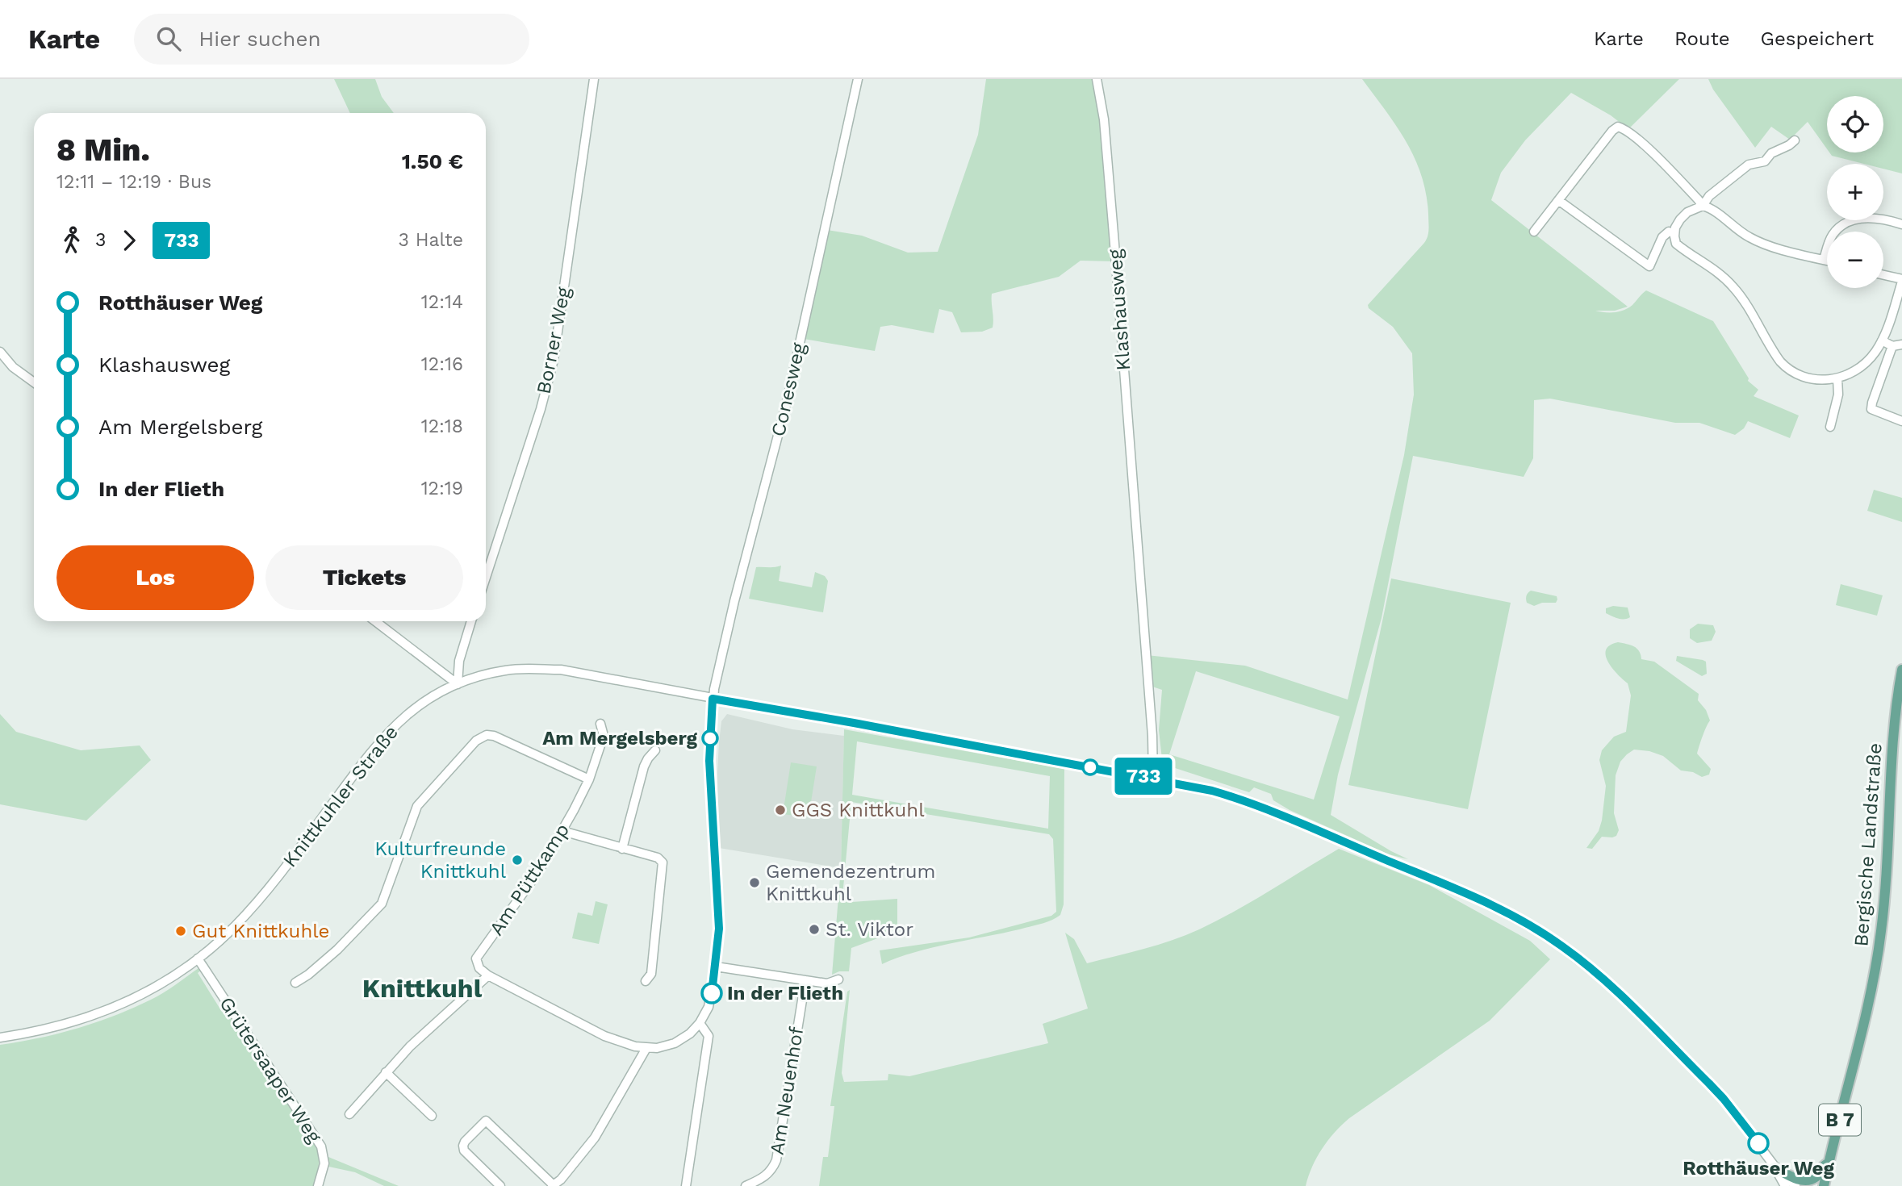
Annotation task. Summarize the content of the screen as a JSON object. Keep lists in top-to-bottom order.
{
  "streets": {
    "main road": ["Bergische Landstraße", "B 7"],
    "street": [
      "Klashausweg",
      "Borner Weg",
      "Conesweg",
      "Knittkuhler Straße",
      "Am Püttkamp",
      "Grütersaaper Weg",
      "Am Neuenhof"
    ]
  },
  "crossings": [
    ["Klashausweg", "Knittkuhler Straße"],
    ["Conesweg", "Knittkuhler Straße"],
    ["Knittkuhler Straße", "Grütersaaper Weg"]
  ],
  "districts": ["Knittkuhl"],
  "places": [
    "Am Mergelsberg",
    "GGS Knittkuhl",
    "Kulturfreunde Knittkuhl",
    "Gemendezentrum Knittkuhl",
    "St. Viktor",
    "Gut Knittkuhle",
    "In der Flieth",
    "Rotthäuser Weg"
  ],
  "lines": ["bus line 733"],
  "page": {
    "header": "Karte",
    "search": "Hier suchen",
    "nav": ["Karte", "Route", "Gespeichert"],
    "on_map": "733",
    "map_buttons": ["+", "−"],
    "heading": ["8 Min.", "12:11 – 12:19 · Bus", "1.50 €"],
    "legs": ["3", "733", "3 Halte"],
    "list": [
      {
        "name": "Rotthäuser Weg",
        "value": "12:14"
      },
      {
        "name": "Klashausweg",
        "value": "12:16"
      },
      {
        "name": "Am Mergelsberg",
        "value": "12:18"
      },
      {
        "name": "In der Flieth",
        "value": "12:19"
      }
    ],
    "buttons": ["Los", "Tickets"]
  }
}
